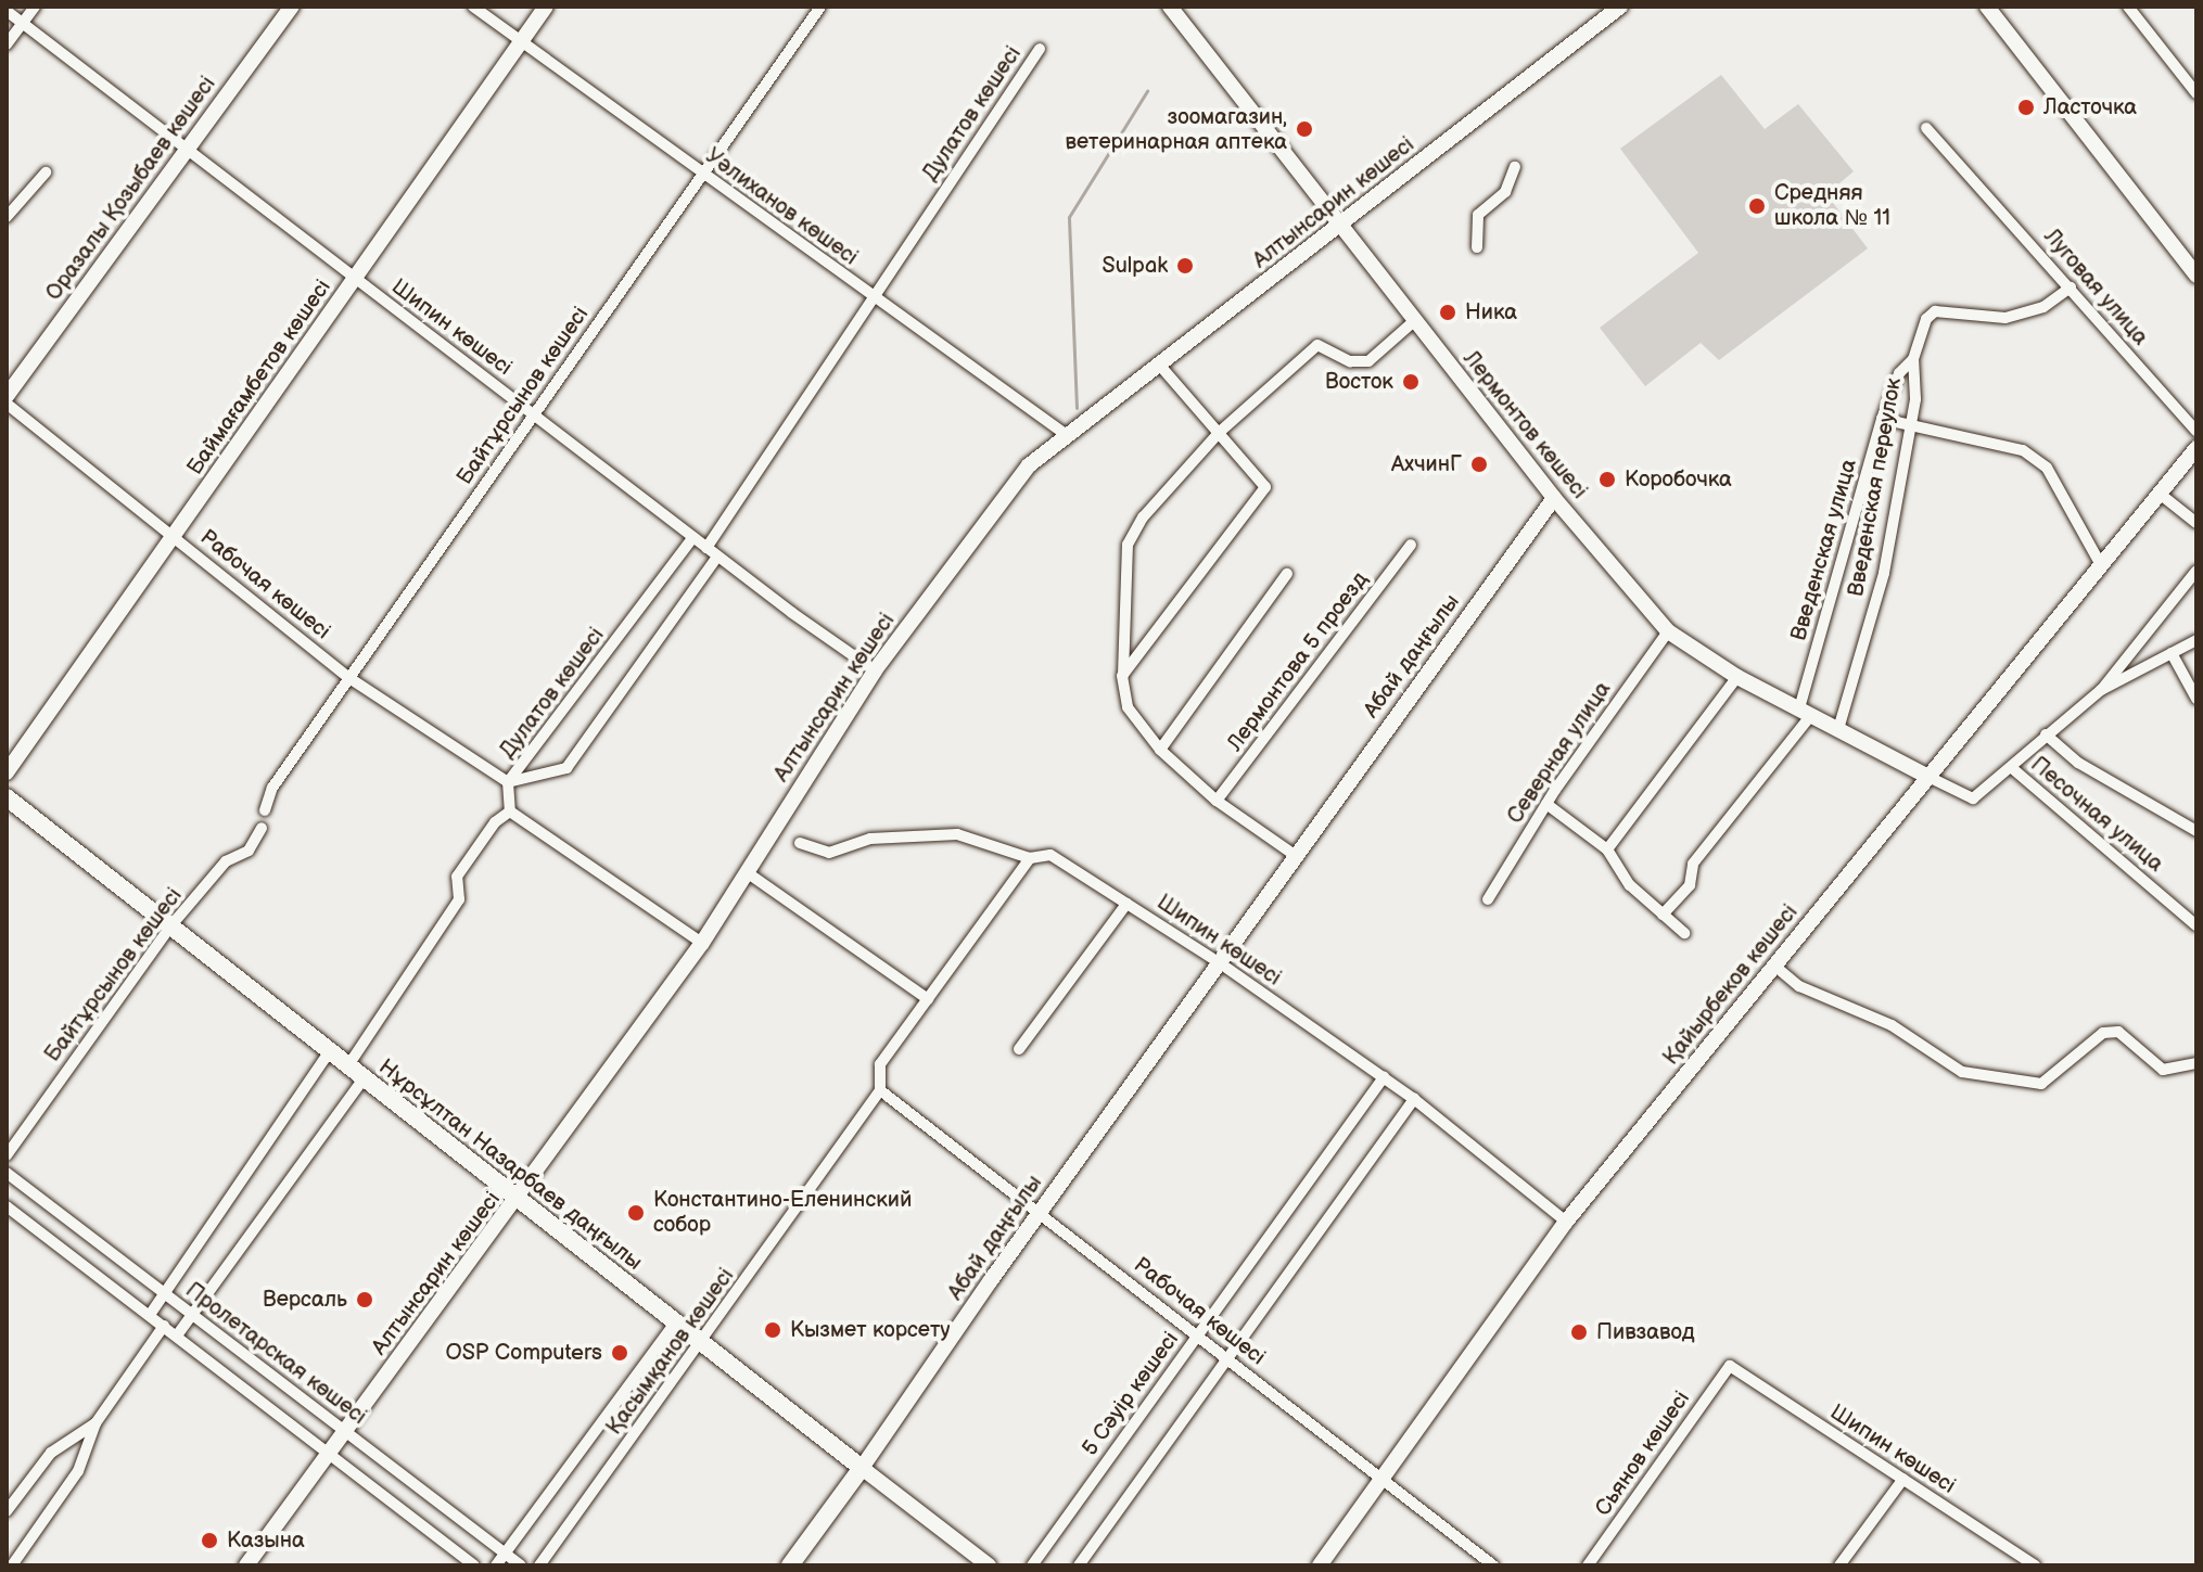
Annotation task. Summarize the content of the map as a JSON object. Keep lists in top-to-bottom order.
{
  "streets": {
    "main road": ["Абай даңғылы", "Нұрсұлтан Назарбаев даңғылы"],
    "street": [
      "Дулатов көшесі",
      "Оразалы Қозыбаев көшесі",
      "Алтынсарин көшесі",
      "Уәлиханов көшесі",
      "Луговая улица",
      "Шипин көшесі",
      "Баймағамбетов көшесі",
      "Байтұрсынов көшесі",
      "Лермонтов көшесі",
      "Введенская переулок",
      "Введенская улица",
      "Рабочая көшесі",
      "Лермонтова 5 проезд",
      "Северная улица",
      "Песочная улица",
      "Қайырбеков көшесі",
      "Қасымқанов көшесі",
      "Пролетарская көшесі",
      "5 Сәуір көшесі",
      "Сьянов көшесі"
    ]
  },
  "crossings": [
    ["Дулатов көшесі", "Уәлиханов көшесі"],
    ["Дулатов көшесі", "Шипин көшесі"],
    ["Дулатов көшесі", "Рабочая көшесі"],
    ["Оразалы Қозыбаев көшесі", "Шипин көшесі"],
    ["Алтынсарин көшесі", "Уәлиханов көшесі"],
    ["Алтынсарин көшесі", "Шипин көшесі"],
    ["Алтынсарин көшесі", "Лермонтов көшесі"],
    ["Алтынсарин көшесі", "Нұрсұлтан Назарбаев даңғылы"],
    ["Алтынсарин көшесі", "Пролетарская көшесі"],
    ["Уәлиханов көшесі", "Баймағамбетов көшесі"],
    ["Уәлиханов көшесі", "Байтұрсынов көшесі"],
    ["Луговая улица", "Введенская переулок"],
    ["Шипин көшесі", "Баймағамбетов көшесі"],
    ["Шипин көшесі", "Байтұрсынов көшесі"],
    ["Шипин көшесі", "Абай даңғылы"],
    ["Шипин көшесі", "Қайырбеков көшесі"],
    ["Шипин көшесі", "Қасымқанов көшесі"],
    ["Шипин көшесі", "5 Сәуір көшесі"],
    ["Шипин көшесі", "Сьянов көшесі"],
    ["Баймағамбетов көшесі", "Рабочая көшесі"],
    ["Байтұрсынов көшесі", "Рабочая көшесі"],
    ["Байтұрсынов көшесі", "Нұрсұлтан Назарбаев даңғылы"],
    ["Лермонтов көшесі", "Введенская переулок"],
    ["Лермонтов көшесі", "Введенская улица"],
    ["Лермонтов көшесі", "Абай даңғылы"],
    ["Лермонтов көшесі", "Северная улица"],
    ["Лермонтов көшесі", "Қайырбеков көшесі"],
    ["Введенская переулок", "Введенская улица"],
    ["Рабочая көшесі", "Абай даңғылы"],
    ["Рабочая көшесі", "Қайырбеков көшесі"],
    ["Рабочая көшесі", "Қасымқанов көшесі"],
    ["Рабочая көшесі", "5 Сәуір көшесі"],
    ["Абай даңғылы", "Нұрсұлтан Назарбаев даңғылы"],
    ["Нұрсұлтан Назарбаев даңғылы", "Қасымқанов көшесі"],
    ["Қасымқанов көшесі", "Пролетарская көшесі"]
  ],
  "places": [
    "Ласточка",
    "зоомагазин, ветеринарная аптека",
    "Средняя школа № 11",
    "Sulpak",
    "Ника",
    "Восток",
    "АхчинГ",
    "Коробочка",
    "Константино-Еленинский собор",
    "Версаль",
    "Кызмет корсету",
    "Пивзавод",
    "OSP Computers",
    "Казына"
  ]
}
